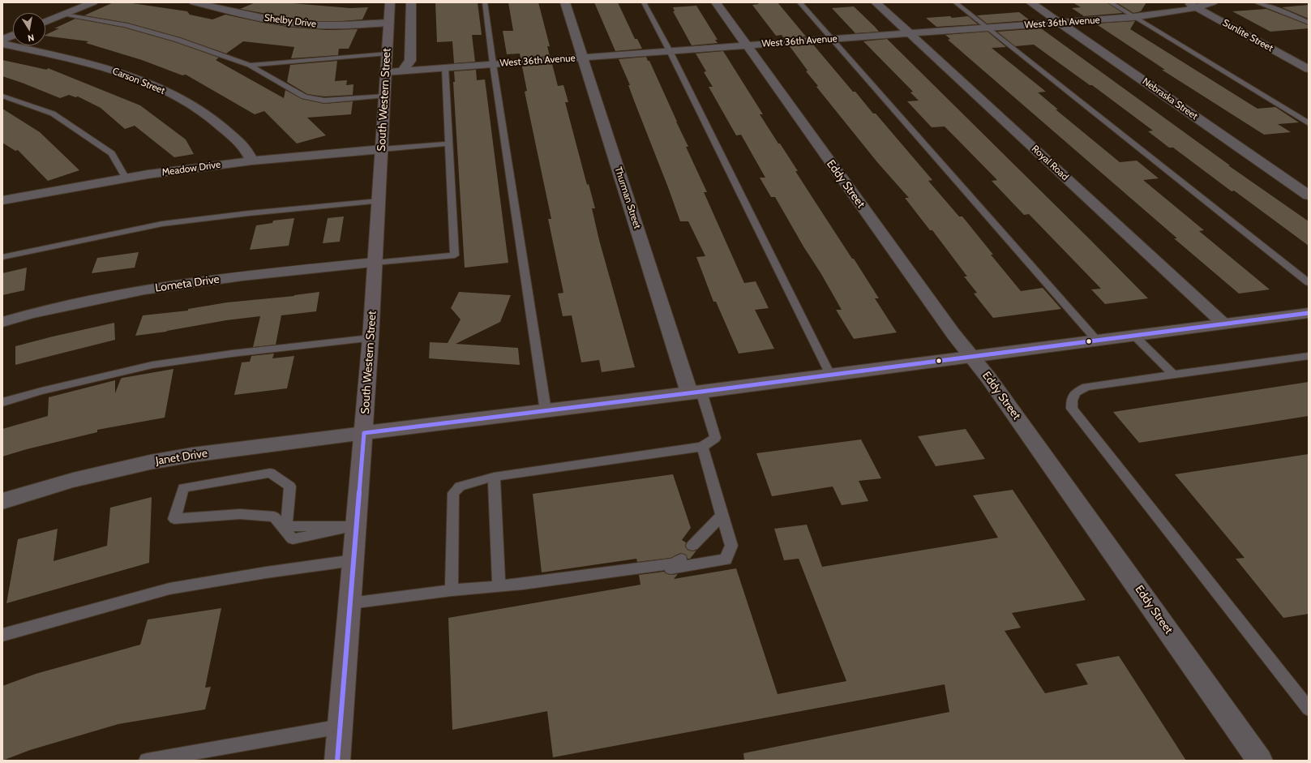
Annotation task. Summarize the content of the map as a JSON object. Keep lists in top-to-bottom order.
{
  "streets": {
    "main road": ["South Western Street"],
    "street": [
      "Shelby Drive",
      "West 36th Avenue",
      "Sunlite Street",
      "Carson Street",
      "Nebraska Street",
      "Royal Road",
      "Meadow Drive",
      "Eddy Street",
      "Thurman Street",
      "Lometa Drive",
      "Janet Drive"
    ]
  },
  "crossings": [
    ["Shelby Drive", "South Western Street"],
    ["West 36th Avenue", "Sunlite Street"],
    ["West 36th Avenue", "Nebraska Street"],
    ["West 36th Avenue", "South Western Street"],
    ["West 36th Avenue", "Royal Road"],
    ["West 36th Avenue", "Eddy Street"],
    ["West 36th Avenue", "Thurman Street"],
    ["Carson Street", "Meadow Drive"],
    ["South Western Street", "Meadow Drive"],
    ["South Western Street", "Lometa Drive"],
    ["South Western Street", "Janet Drive"]
  ],
  "north": "bottom"
}
